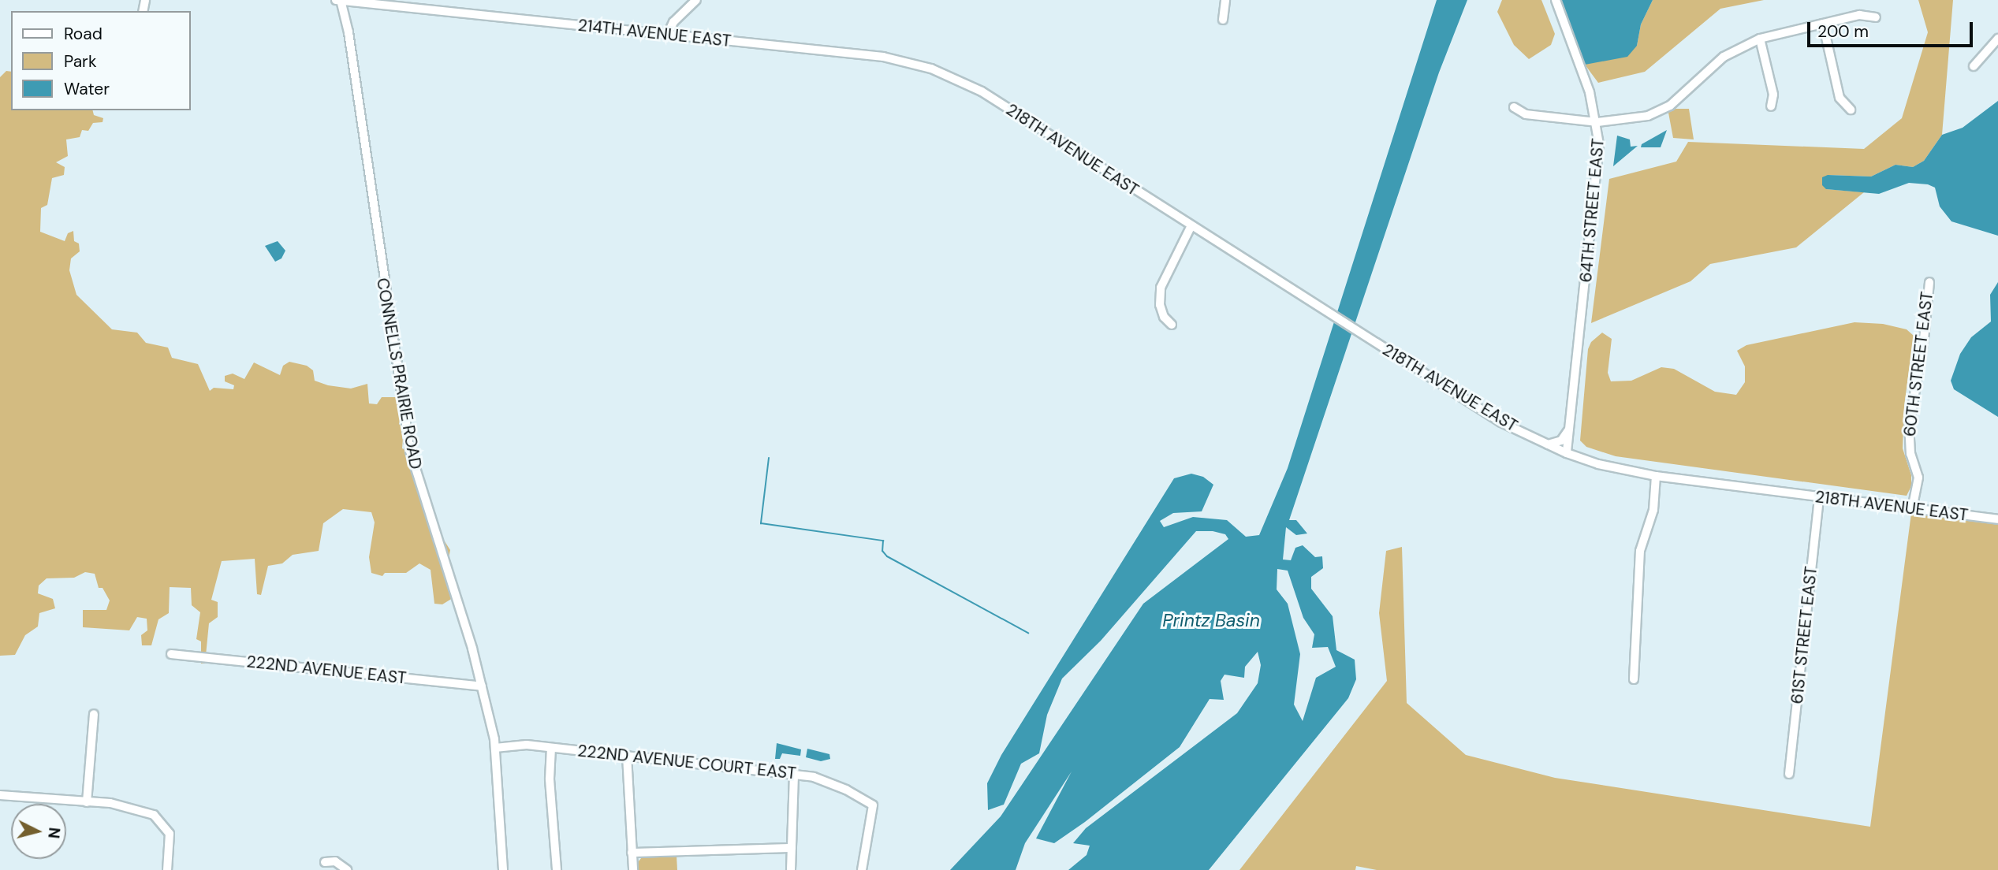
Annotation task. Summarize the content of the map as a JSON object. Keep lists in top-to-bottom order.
{
  "streets": {
    "street": [
      "214TH AVENUE EAST",
      "218TH AVENUE EAST",
      "64TH STREET EAST",
      "60TH STREET EAST",
      "CONNELLS PRAIRIE ROAD",
      "61ST STREET EAST",
      "222ND AVENUE EAST",
      "222ND AVENUE COURT EAST"
    ]
  },
  "crossings": [
    ["214TH AVENUE EAST", "218TH AVENUE EAST"],
    ["214TH AVENUE EAST", "CONNELLS PRAIRIE ROAD"],
    ["218TH AVENUE EAST", "64TH STREET EAST"],
    ["218TH AVENUE EAST", "60TH STREET EAST"],
    ["218TH AVENUE EAST", "61ST STREET EAST"],
    ["CONNELLS PRAIRIE ROAD", "222ND AVENUE EAST"],
    ["CONNELLS PRAIRIE ROAD", "222ND AVENUE COURT EAST"]
  ],
  "water": ["Printz Basin"],
  "legend": ["Road", "Park", "Water"],
  "scale_bar": "200 m",
  "north": "right"
}
